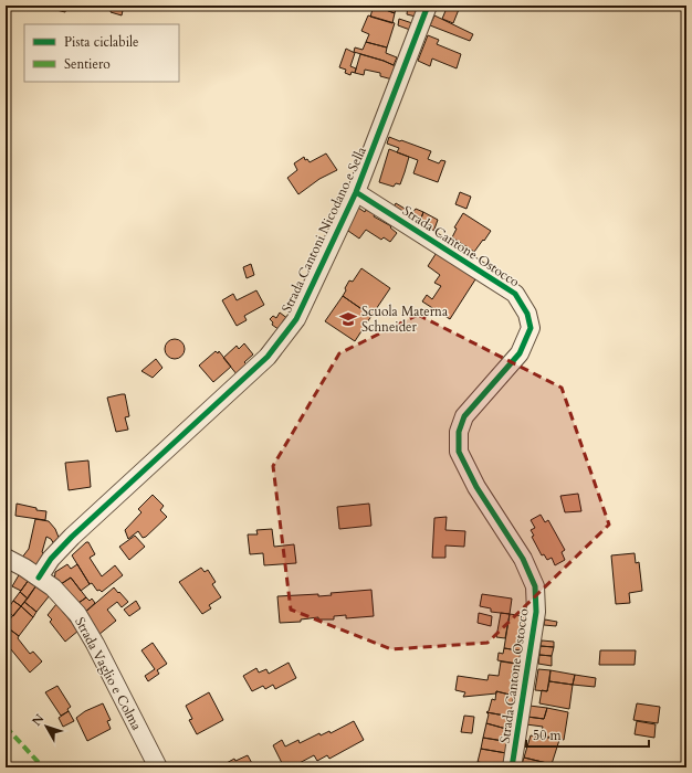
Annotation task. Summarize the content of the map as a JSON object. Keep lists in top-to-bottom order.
{
  "streets": {
    "street": ["Strada Cantoni Nicodano e Sella", "Strada Cantone Ostocco", "Strada Vaglio e Colma"]
  },
  "crossings": [
    ["Strada Cantoni Nicodano e Sella", "Strada Cantone Ostocco"],
    ["Strada Cantoni Nicodano e Sella", "Strada Vaglio e Colma"]
  ],
  "places": {
    "school or university": ["Scuola Materna Schneider"]
  },
  "legend": ["Pista ciclabile", "Sentiero"],
  "scale_bar": "50 m",
  "north": "top left"
}
